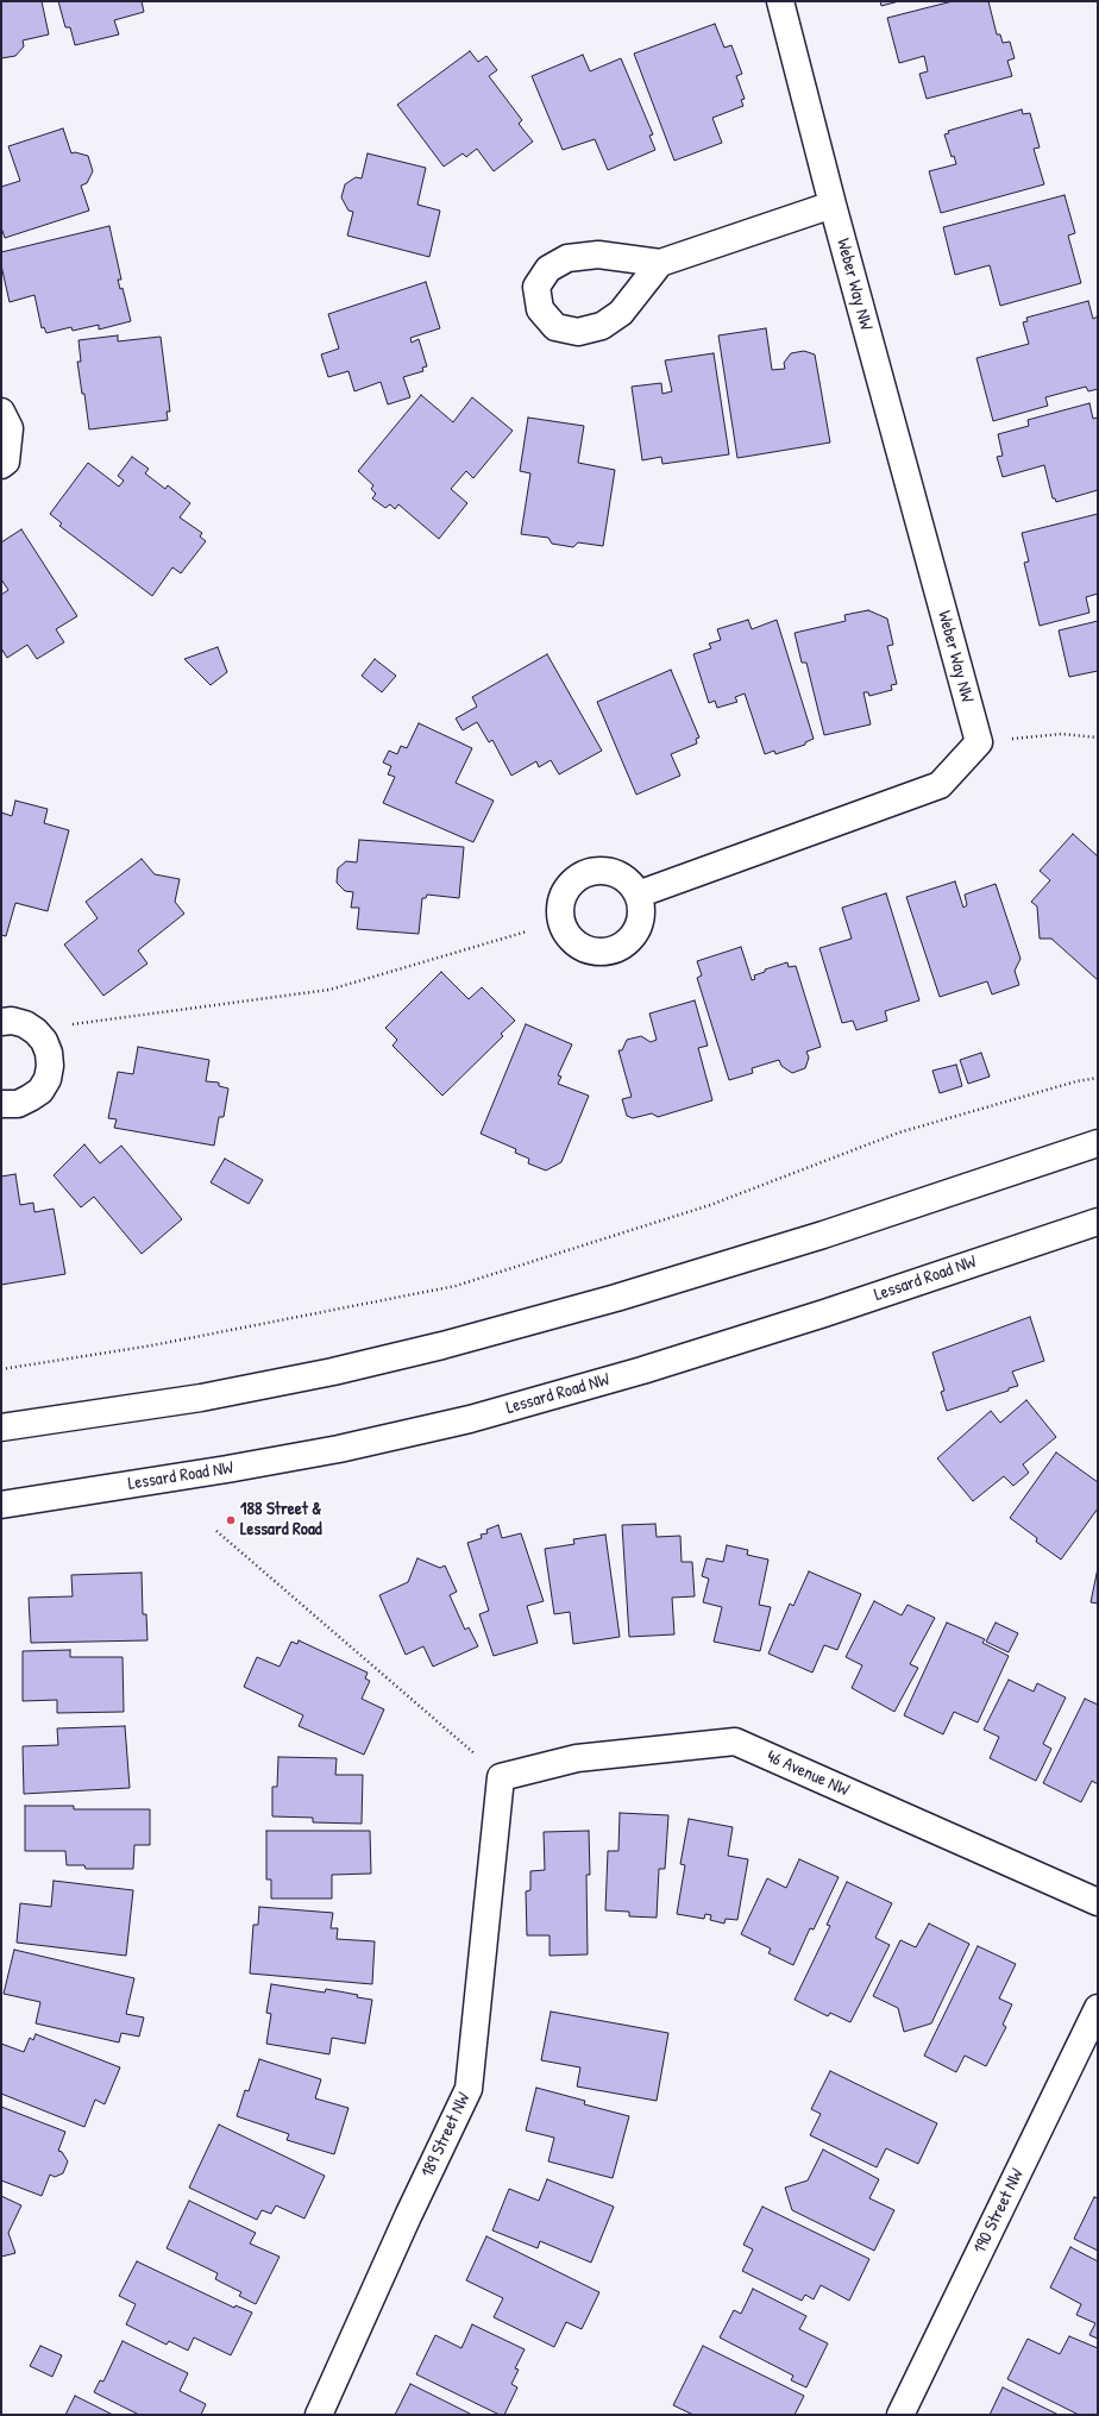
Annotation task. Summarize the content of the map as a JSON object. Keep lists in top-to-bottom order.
{
  "streets": {
    "street": [
      "Weber Way NW",
      "Lessard Road NW",
      "46 Avenue NW",
      "189 Street NW",
      "190 Street NW"
    ]
  },
  "crossings": [
    ["46 Avenue NW", "189 Street NW"]
  ],
  "places": ["188 Street & Lessard Road"]
}
